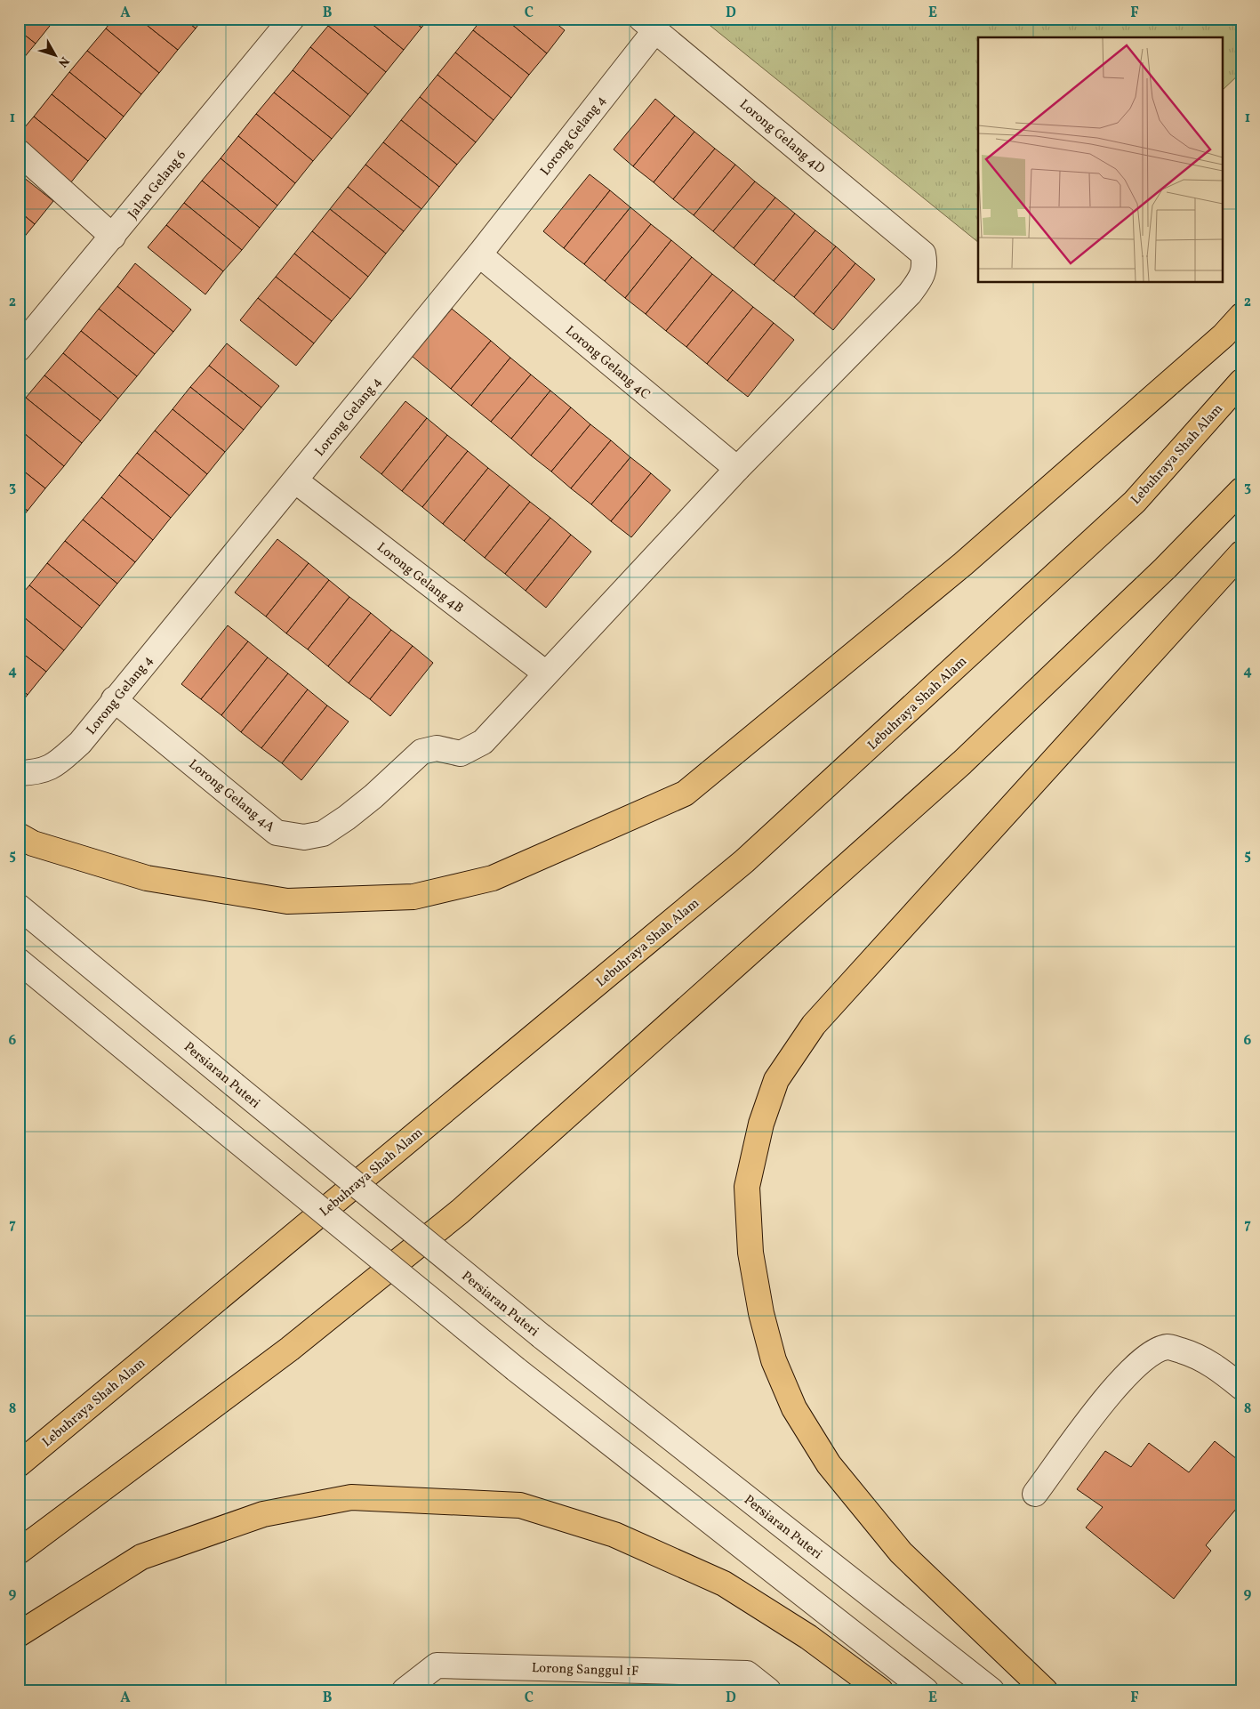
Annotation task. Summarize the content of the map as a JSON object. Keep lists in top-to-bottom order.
{
  "streets": {
    "highway": ["Lebuhraya Shah Alam"],
    "street": [
      "Lorong Gelang 4",
      "Lorong Gelang 4D",
      "Jalan Gelang 6",
      "Lorong Gelang 4C",
      "Lorong Gelang 4B",
      "Lorong Gelang 4A",
      "Persiaran Puteri",
      "Lorong Sanggul 1F"
    ]
  },
  "crossings": [
    ["Lorong Gelang 4", "Lorong Gelang 4D"],
    ["Lorong Gelang 4", "Lorong Gelang 4C"],
    ["Lorong Gelang 4", "Lorong Gelang 4B"],
    ["Lorong Gelang 4", "Lorong Gelang 4A"],
    ["Lorong Gelang 4D", "Lorong Gelang 4A"],
    ["Lorong Gelang 4C", "Lorong Gelang 4A"],
    ["Lorong Gelang 4B", "Lorong Gelang 4A"]
  ],
  "north": "bottom right",
  "grid": {
    "columns": [
      "A",
      "B",
      "C",
      "D",
      "E",
      "F"
    ],
    "rows": [
      "1",
      "2",
      "3",
      "4",
      "5",
      "6",
      "7",
      "8",
      "9"
    ]
  }
}
